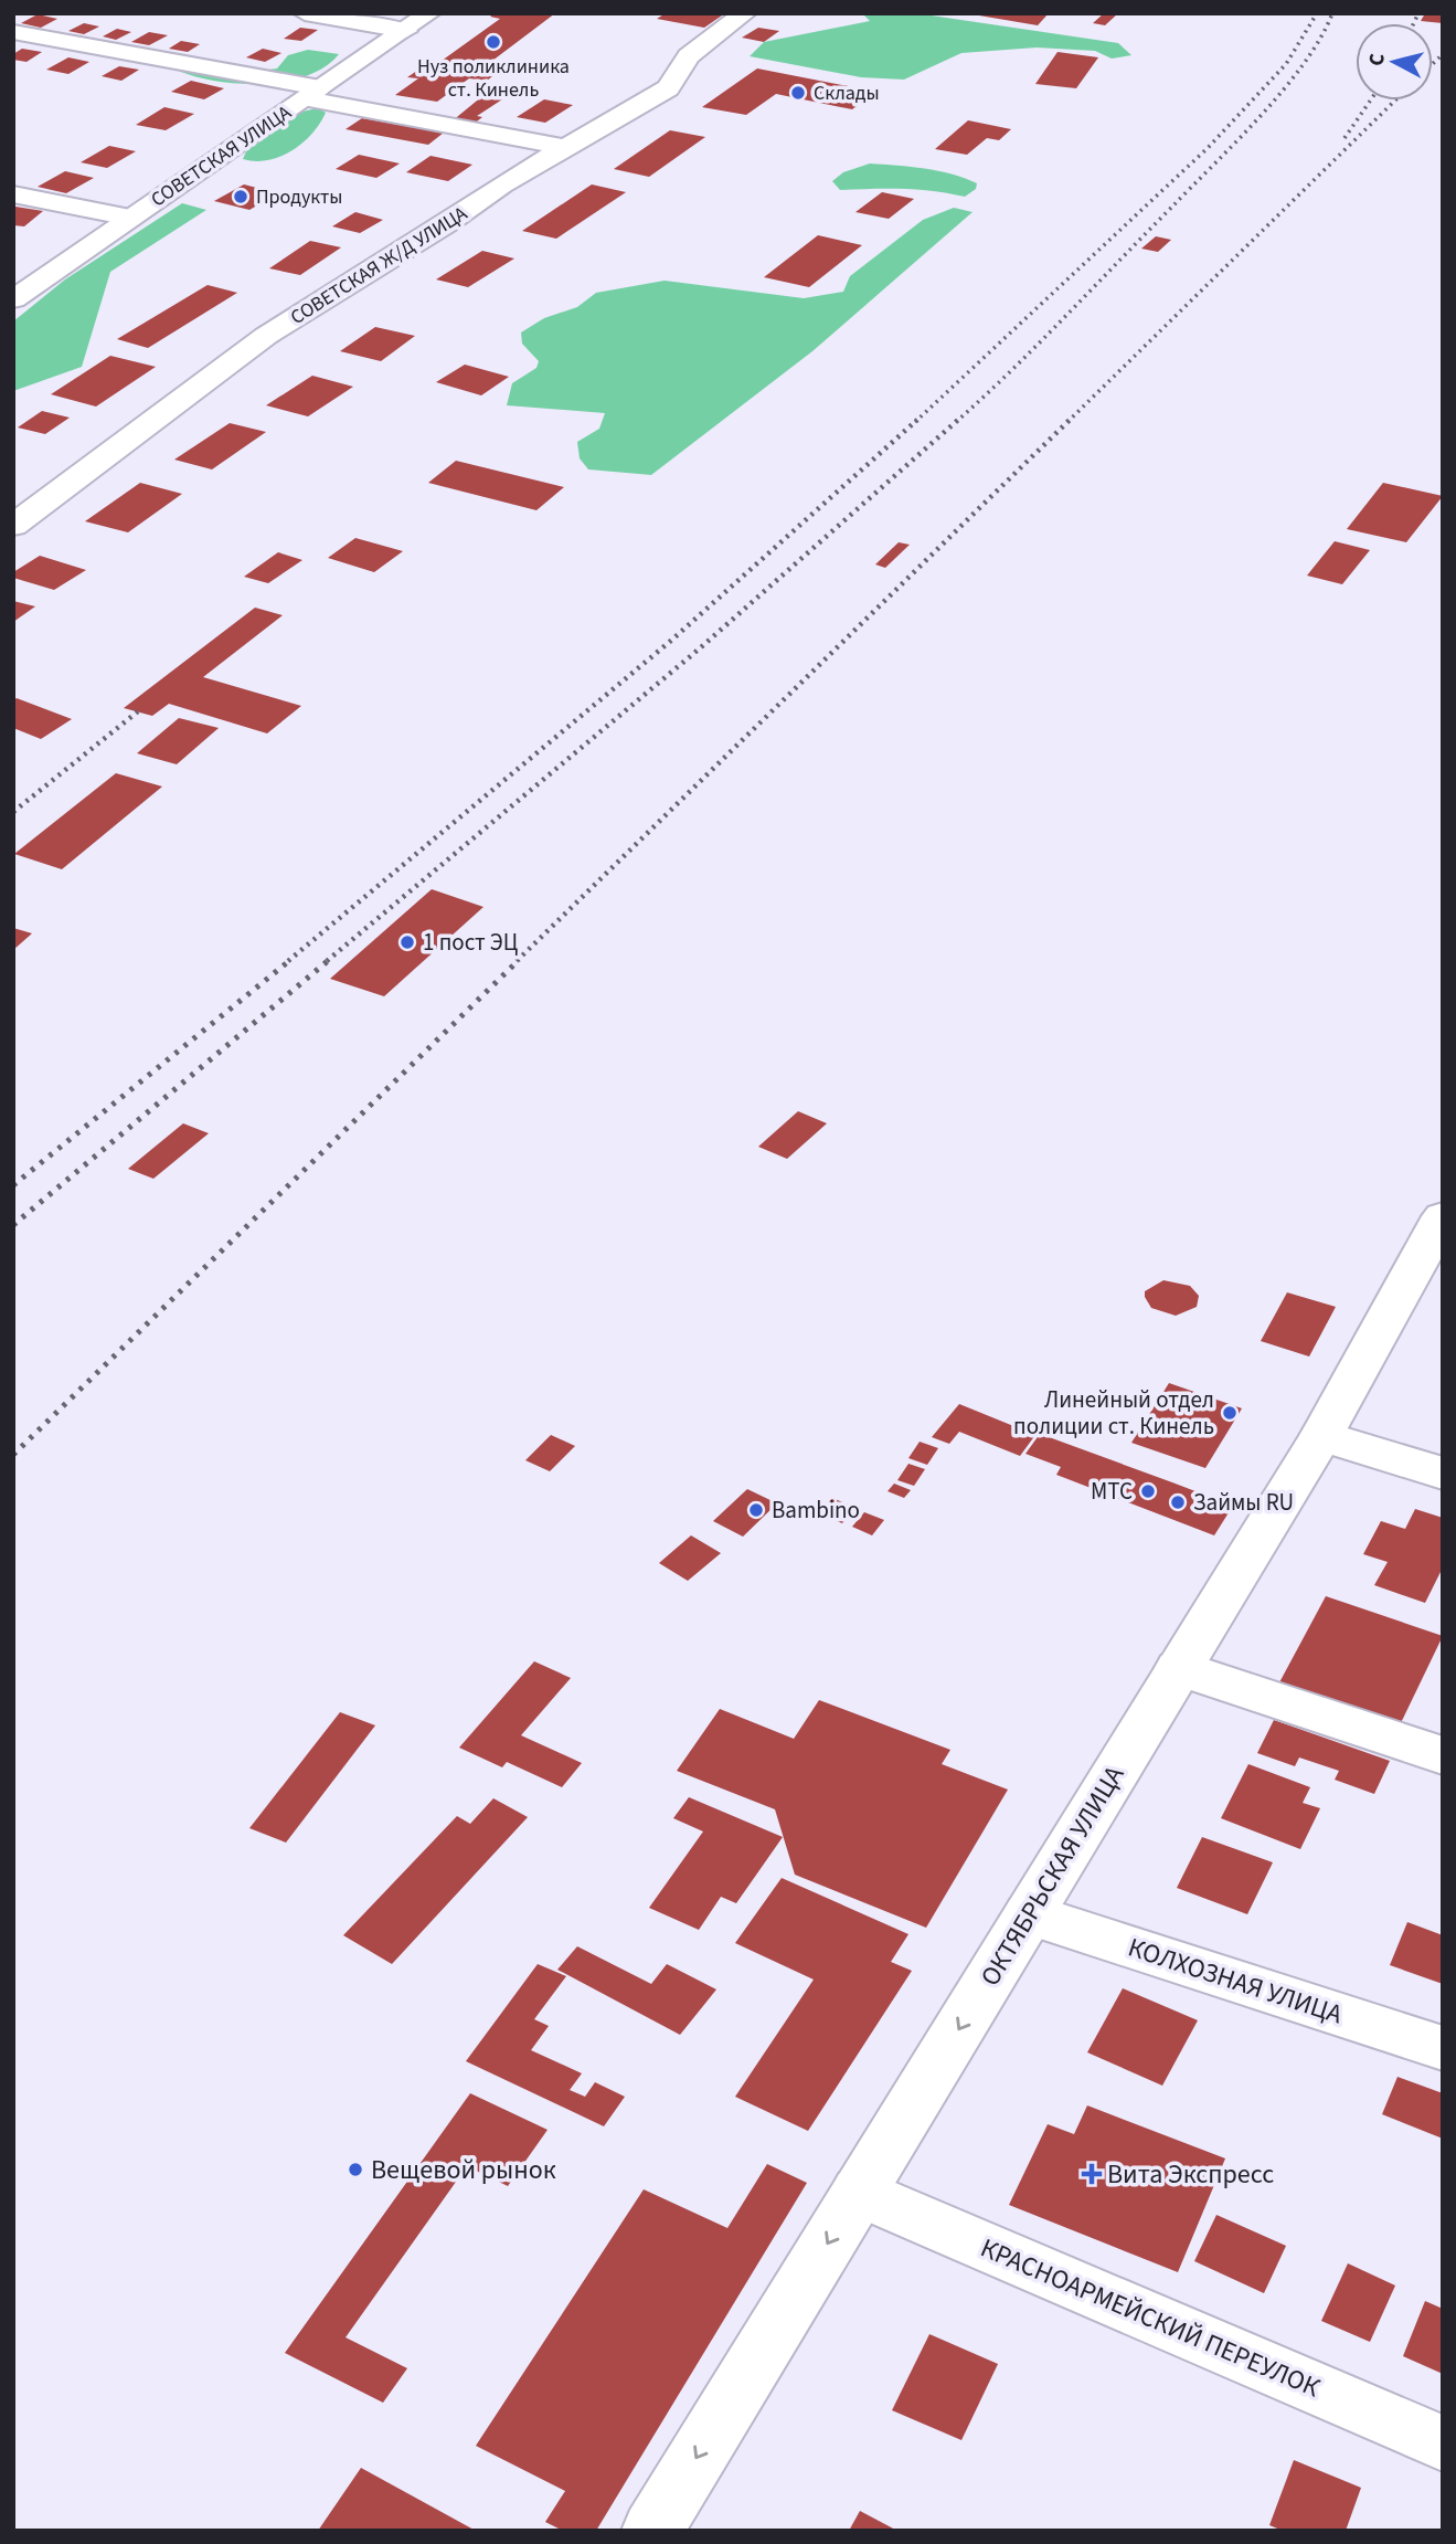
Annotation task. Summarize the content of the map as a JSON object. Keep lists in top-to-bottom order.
{
  "streets": {
    "street": [
      "СОВЕТСКАЯ УЛИЦА",
      "СОВЕТСКАЯ Ж/Д УЛИЦА",
      "ОКТЯБРЬСКАЯ УЛИЦА",
      "КОЛХОЗНАЯ УЛИЦА",
      "КРАСНОАРМЕЙСКИЙ ПЕРЕУЛОК"
    ]
  },
  "crossings": [
    ["ОКТЯБРЬСКАЯ УЛИЦА", "КОЛХОЗНАЯ УЛИЦА"],
    ["ОКТЯБРЬСКАЯ УЛИЦА", "КРАСНОАРМЕЙСКИЙ ПЕРЕУЛОК"]
  ],
  "one_way": ["ОКТЯБРЬСКАЯ УЛИЦА"],
  "places": {
    "other": [
      "Нуз поликлиника ст. Кинель",
      "Склады",
      "Продукты",
      "1 пост ЭЦ",
      "Линейный отдел полиции ст. Кинель",
      "МТС",
      "Займы RU",
      "Bambino",
      "Вещевой рынок"
    ],
    "health": ["Вита Экспресс"]
  },
  "north": "left"
}
